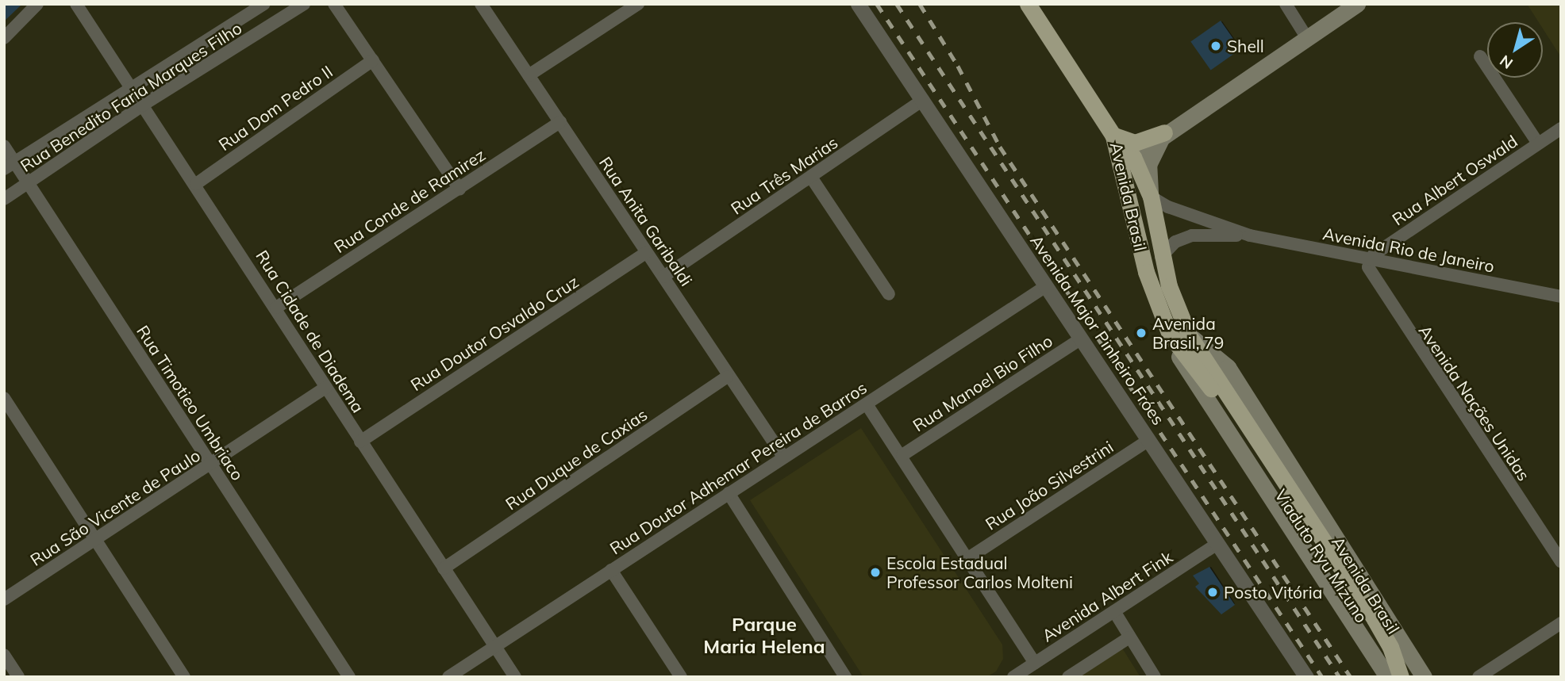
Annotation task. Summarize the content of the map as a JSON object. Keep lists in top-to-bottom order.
{
  "streets": {
    "highway": ["Avenida Brasil", "Viaduto Ryu Mizuno"],
    "street": [
      "Rua Benedito Faria Marques Filho",
      "Rua Dom Pedro II",
      "Rua Três Marias",
      "Rua Albert Oswald",
      "Rua Conde de Ramirez",
      "Rua Anita Garibaldi",
      "Avenida Rio de Janeiro",
      "Avenida Major Pinheiro Fróes",
      "Rua Cidade de Diadema",
      "Rua Doutor Osvaldo Cruz",
      "Rua Manoel Bio Filho",
      "Rua Timotieo Umbriaco",
      "Avenida Nações Unidas",
      "Rua Duque de Caxias",
      "Rua Doutor Adhemar Pereira de Barros",
      "Rua João Silvestrini",
      "Rua São Vicente de Paulo",
      "Avenida Albert Fink"
    ]
  },
  "crossings": [
    ["Rua Benedito Faria Marques Filho", "Rua Cidade de Diadema"],
    ["Rua Benedito Faria Marques Filho", "Rua Timotieo Umbriaco"],
    ["Rua Dom Pedro II", "Rua Cidade de Diadema"],
    ["Rua Três Marias", "Rua Anita Garibaldi"],
    ["Rua Três Marias", "Avenida Major Pinheiro Fróes"],
    ["Rua Albert Oswald", "Avenida Rio de Janeiro"],
    ["Rua Albert Oswald", "Avenida Nações Unidas"],
    ["Avenida Brasil", "Avenida Rio de Janeiro"],
    ["Avenida Brasil", "Viaduto Ryu Mizuno"],
    ["Rua Conde de Ramirez", "Rua Anita Garibaldi"],
    ["Rua Conde de Ramirez", "Rua Cidade de Diadema"],
    ["Rua Anita Garibaldi", "Rua Doutor Osvaldo Cruz"],
    ["Rua Anita Garibaldi", "Rua Duque de Caxias"],
    ["Rua Anita Garibaldi", "Rua Doutor Adhemar Pereira de Barros"],
    ["Avenida Rio de Janeiro", "Avenida Nações Unidas"],
    ["Avenida Major Pinheiro Fróes", "Rua Manoel Bio Filho"],
    ["Avenida Major Pinheiro Fróes", "Rua Doutor Adhemar Pereira de Barros"],
    ["Avenida Major Pinheiro Fróes", "Rua João Silvestrini"],
    ["Avenida Major Pinheiro Fróes", "Avenida Albert Fink"],
    ["Rua Cidade de Diadema", "Rua Doutor Osvaldo Cruz"],
    ["Rua Cidade de Diadema", "Rua Duque de Caxias"],
    ["Rua Cidade de Diadema", "Rua Doutor Adhemar Pereira de Barros"],
    ["Rua Cidade de Diadema", "Rua São Vicente de Paulo"],
    ["Rua Timotieo Umbriaco", "Rua São Vicente de Paulo"]
  ],
  "districts": ["Parque Maria Helena"],
  "places": [
    "Shell",
    "Avenida Brasil, 79",
    "Escola Estadual Professor Carlos Molteni",
    "Posto Vitória"
  ],
  "north": "bottom left"
}
